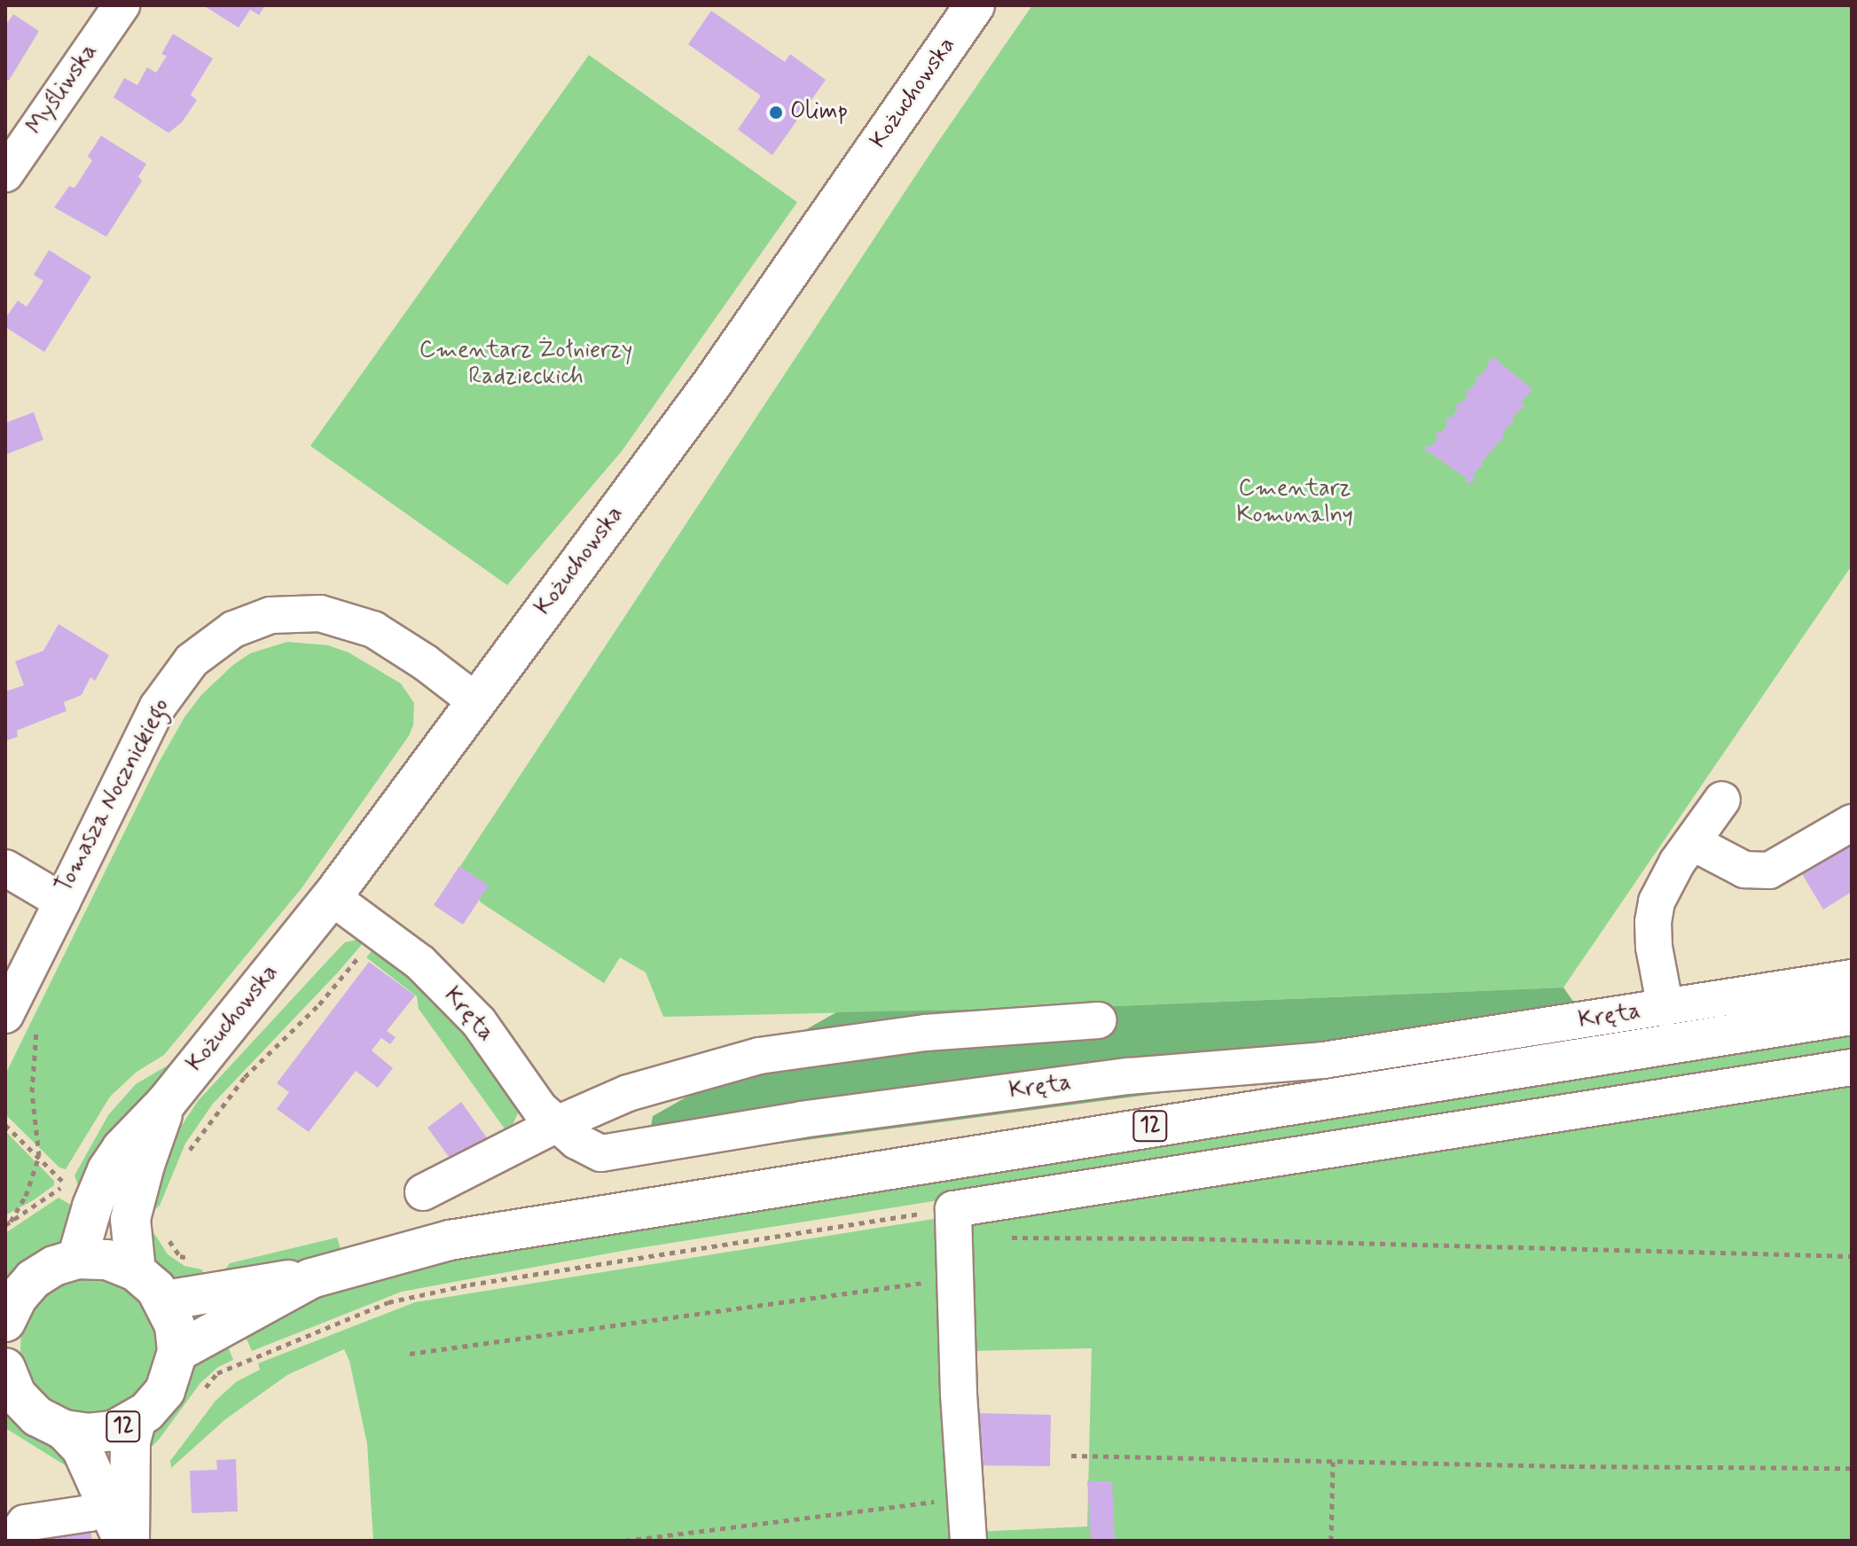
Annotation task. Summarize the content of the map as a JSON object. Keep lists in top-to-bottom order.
{
  "streets": {
    "main road": ["Kożuchowska", "12"],
    "street": ["Myśliwska", "Tomasza Nocznickiego", "Kręta"]
  },
  "crossings": [
    ["Kożuchowska", "Tomasza Nocznickiego"],
    ["Kożuchowska", "Kręta"],
    ["Kożuchowska", "12"]
  ],
  "parks": ["Cmentarz Żołnierzy Radzieckich", "Cmentarz Komunalny"],
  "places": ["Olimp"]
}
